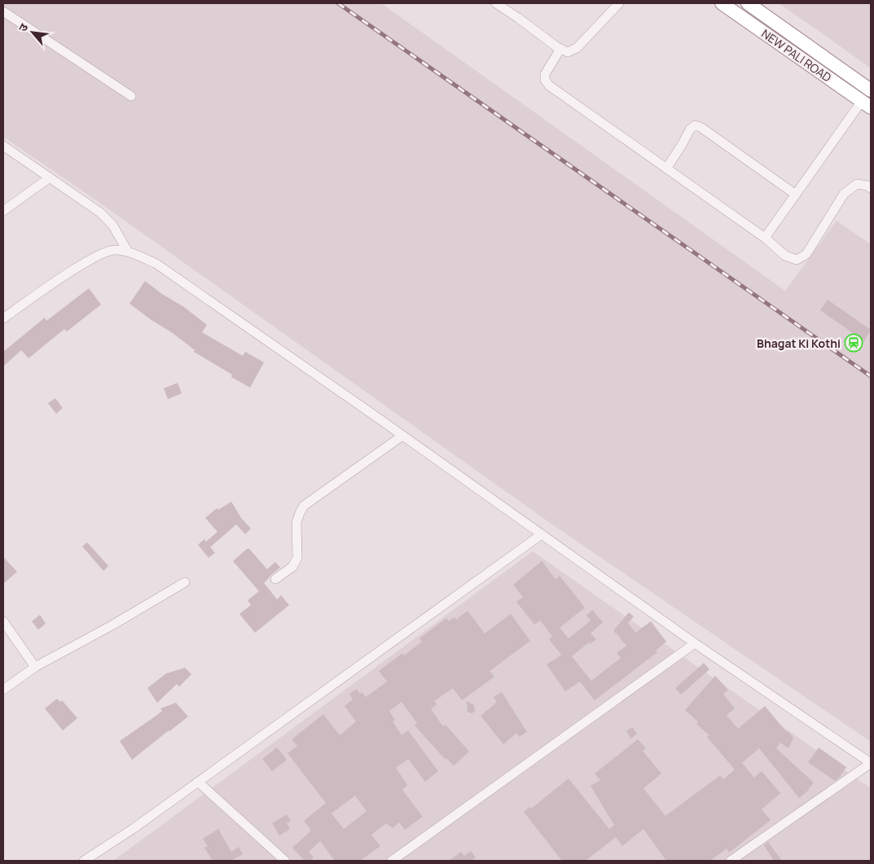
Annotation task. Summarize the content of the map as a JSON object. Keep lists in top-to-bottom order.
{
  "streets": {
    "highway": ["NEW PALI ROAD"]
  },
  "places": {
    "station": ["Bhagat Ki Kothi"]
  },
  "north": "top left"
}
